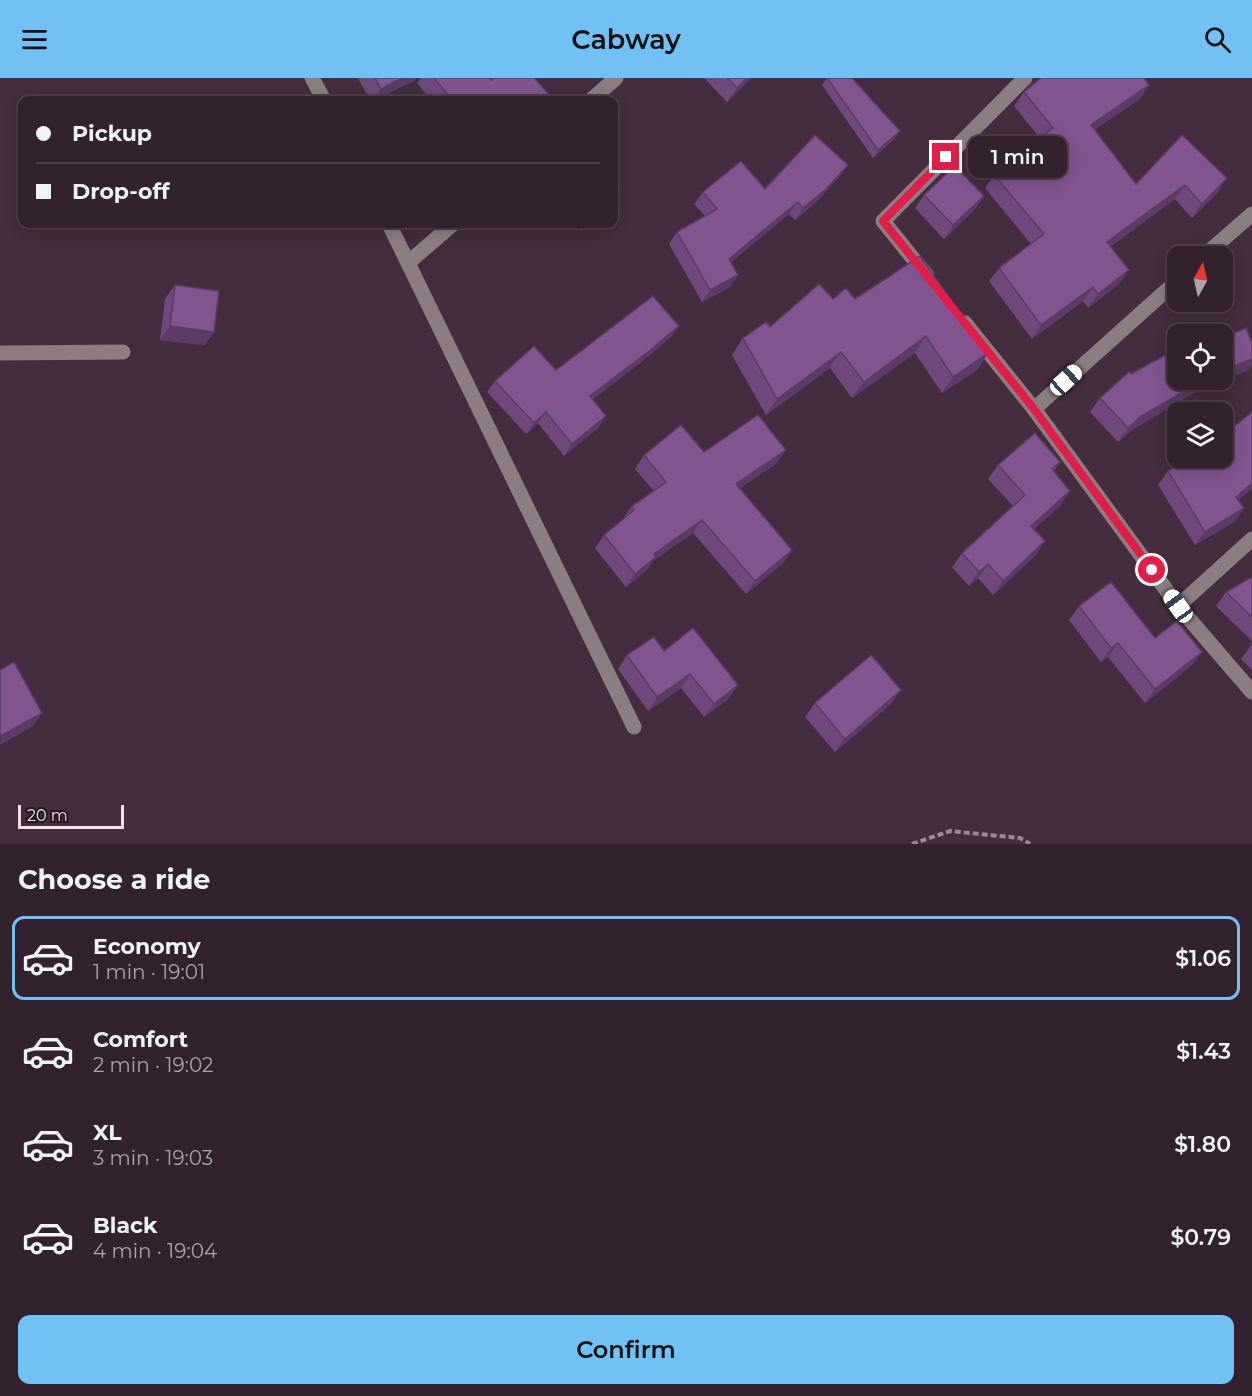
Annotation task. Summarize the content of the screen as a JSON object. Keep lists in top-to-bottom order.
{
  "scale_bar": "20 m",
  "north": "top",
  "page": {
    "header": "Cabway",
    "banner": ["Pickup", "Drop-off"],
    "bubble": "1 min",
    "scale": "20 m",
    "heading": "Choose a ride",
    "list": [
      {
        "name": "Economy",
        "note": "1 min · 19:01",
        "value": "$1.06"
      },
      {
        "name": "Comfort",
        "note": "2 min · 19:02",
        "value": "$1.43"
      },
      {
        "name": "XL",
        "note": "3 min · 19:03",
        "value": "$1.80"
      },
      {
        "name": "Black",
        "note": "4 min · 19:04",
        "value": "$0.79"
      }
    ],
    "buttons": "Confirm"
  }
}
